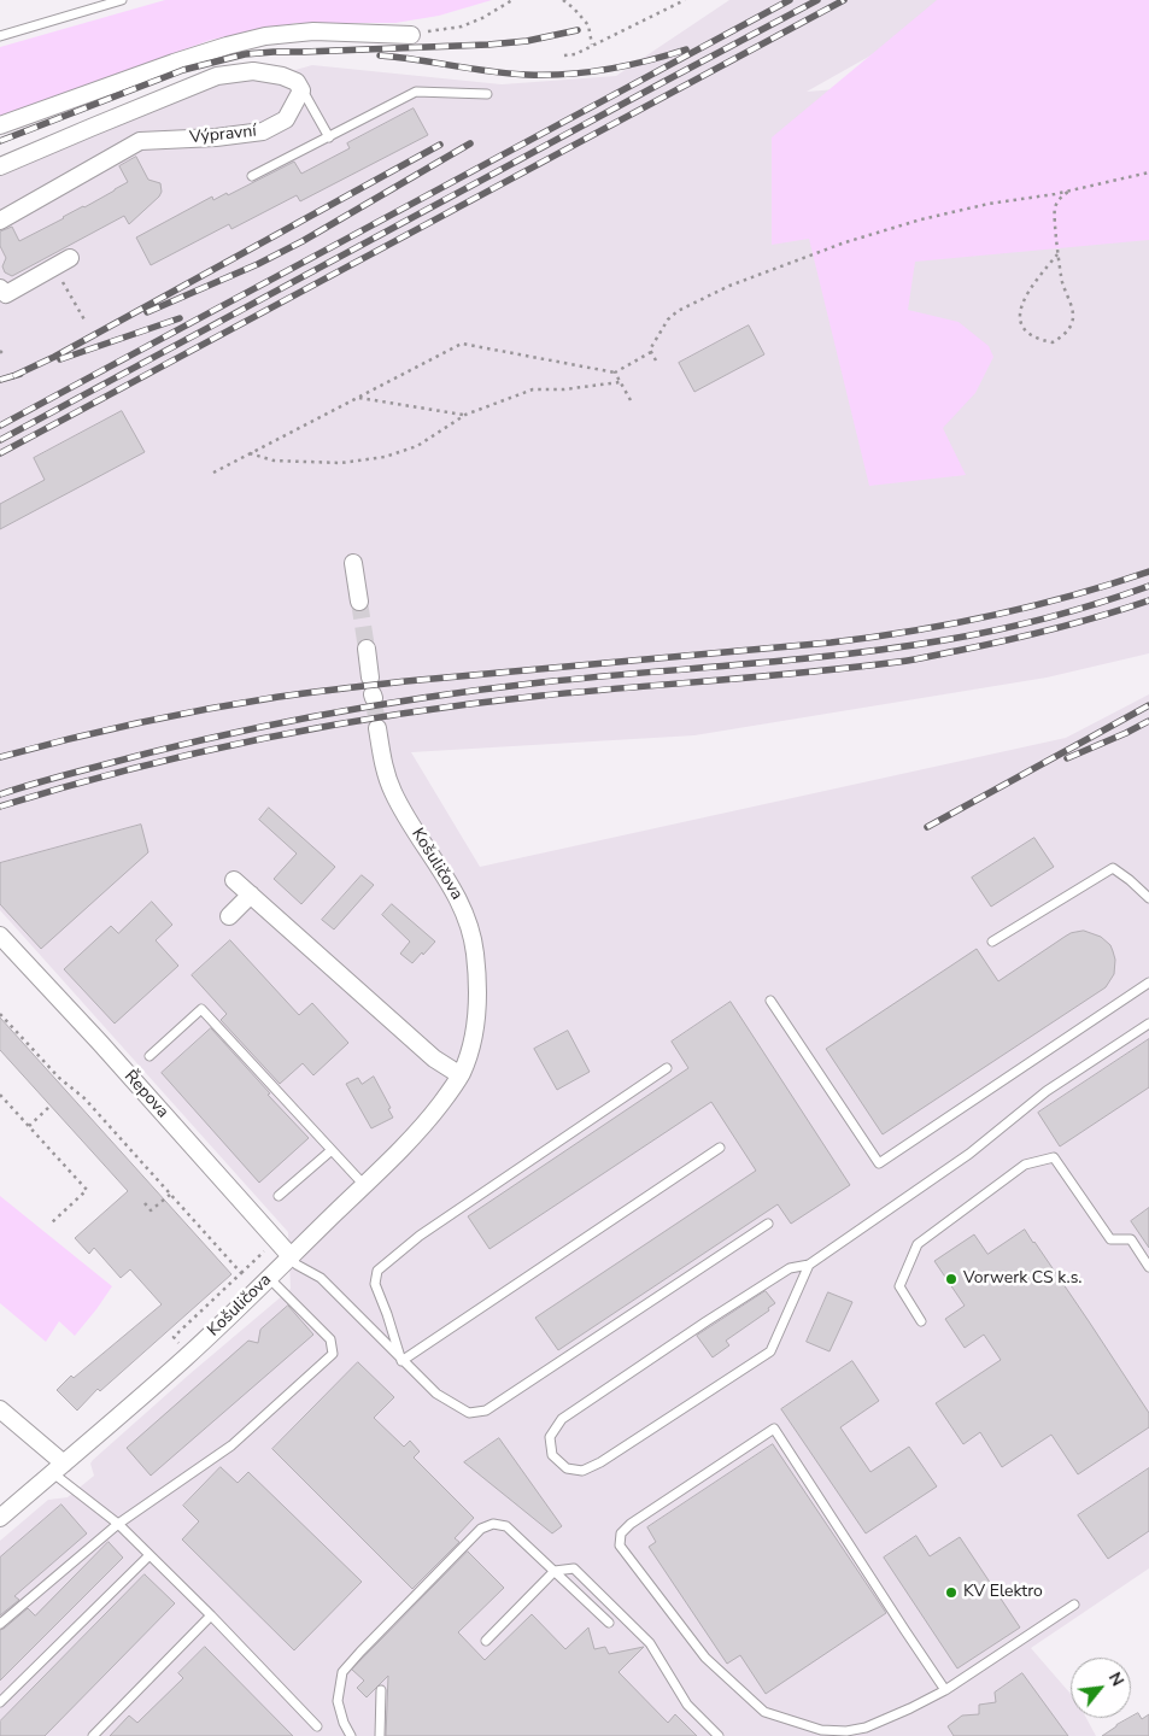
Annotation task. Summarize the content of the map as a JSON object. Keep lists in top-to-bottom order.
{
  "streets": {
    "street": ["Výpravní", "Košuličova", "Řepova"]
  },
  "crossings": [
    ["Košuličova", "Řepova"]
  ],
  "places": ["Vorwerk CS k.s.", "KV Elektro"],
  "north": "top right"
}
